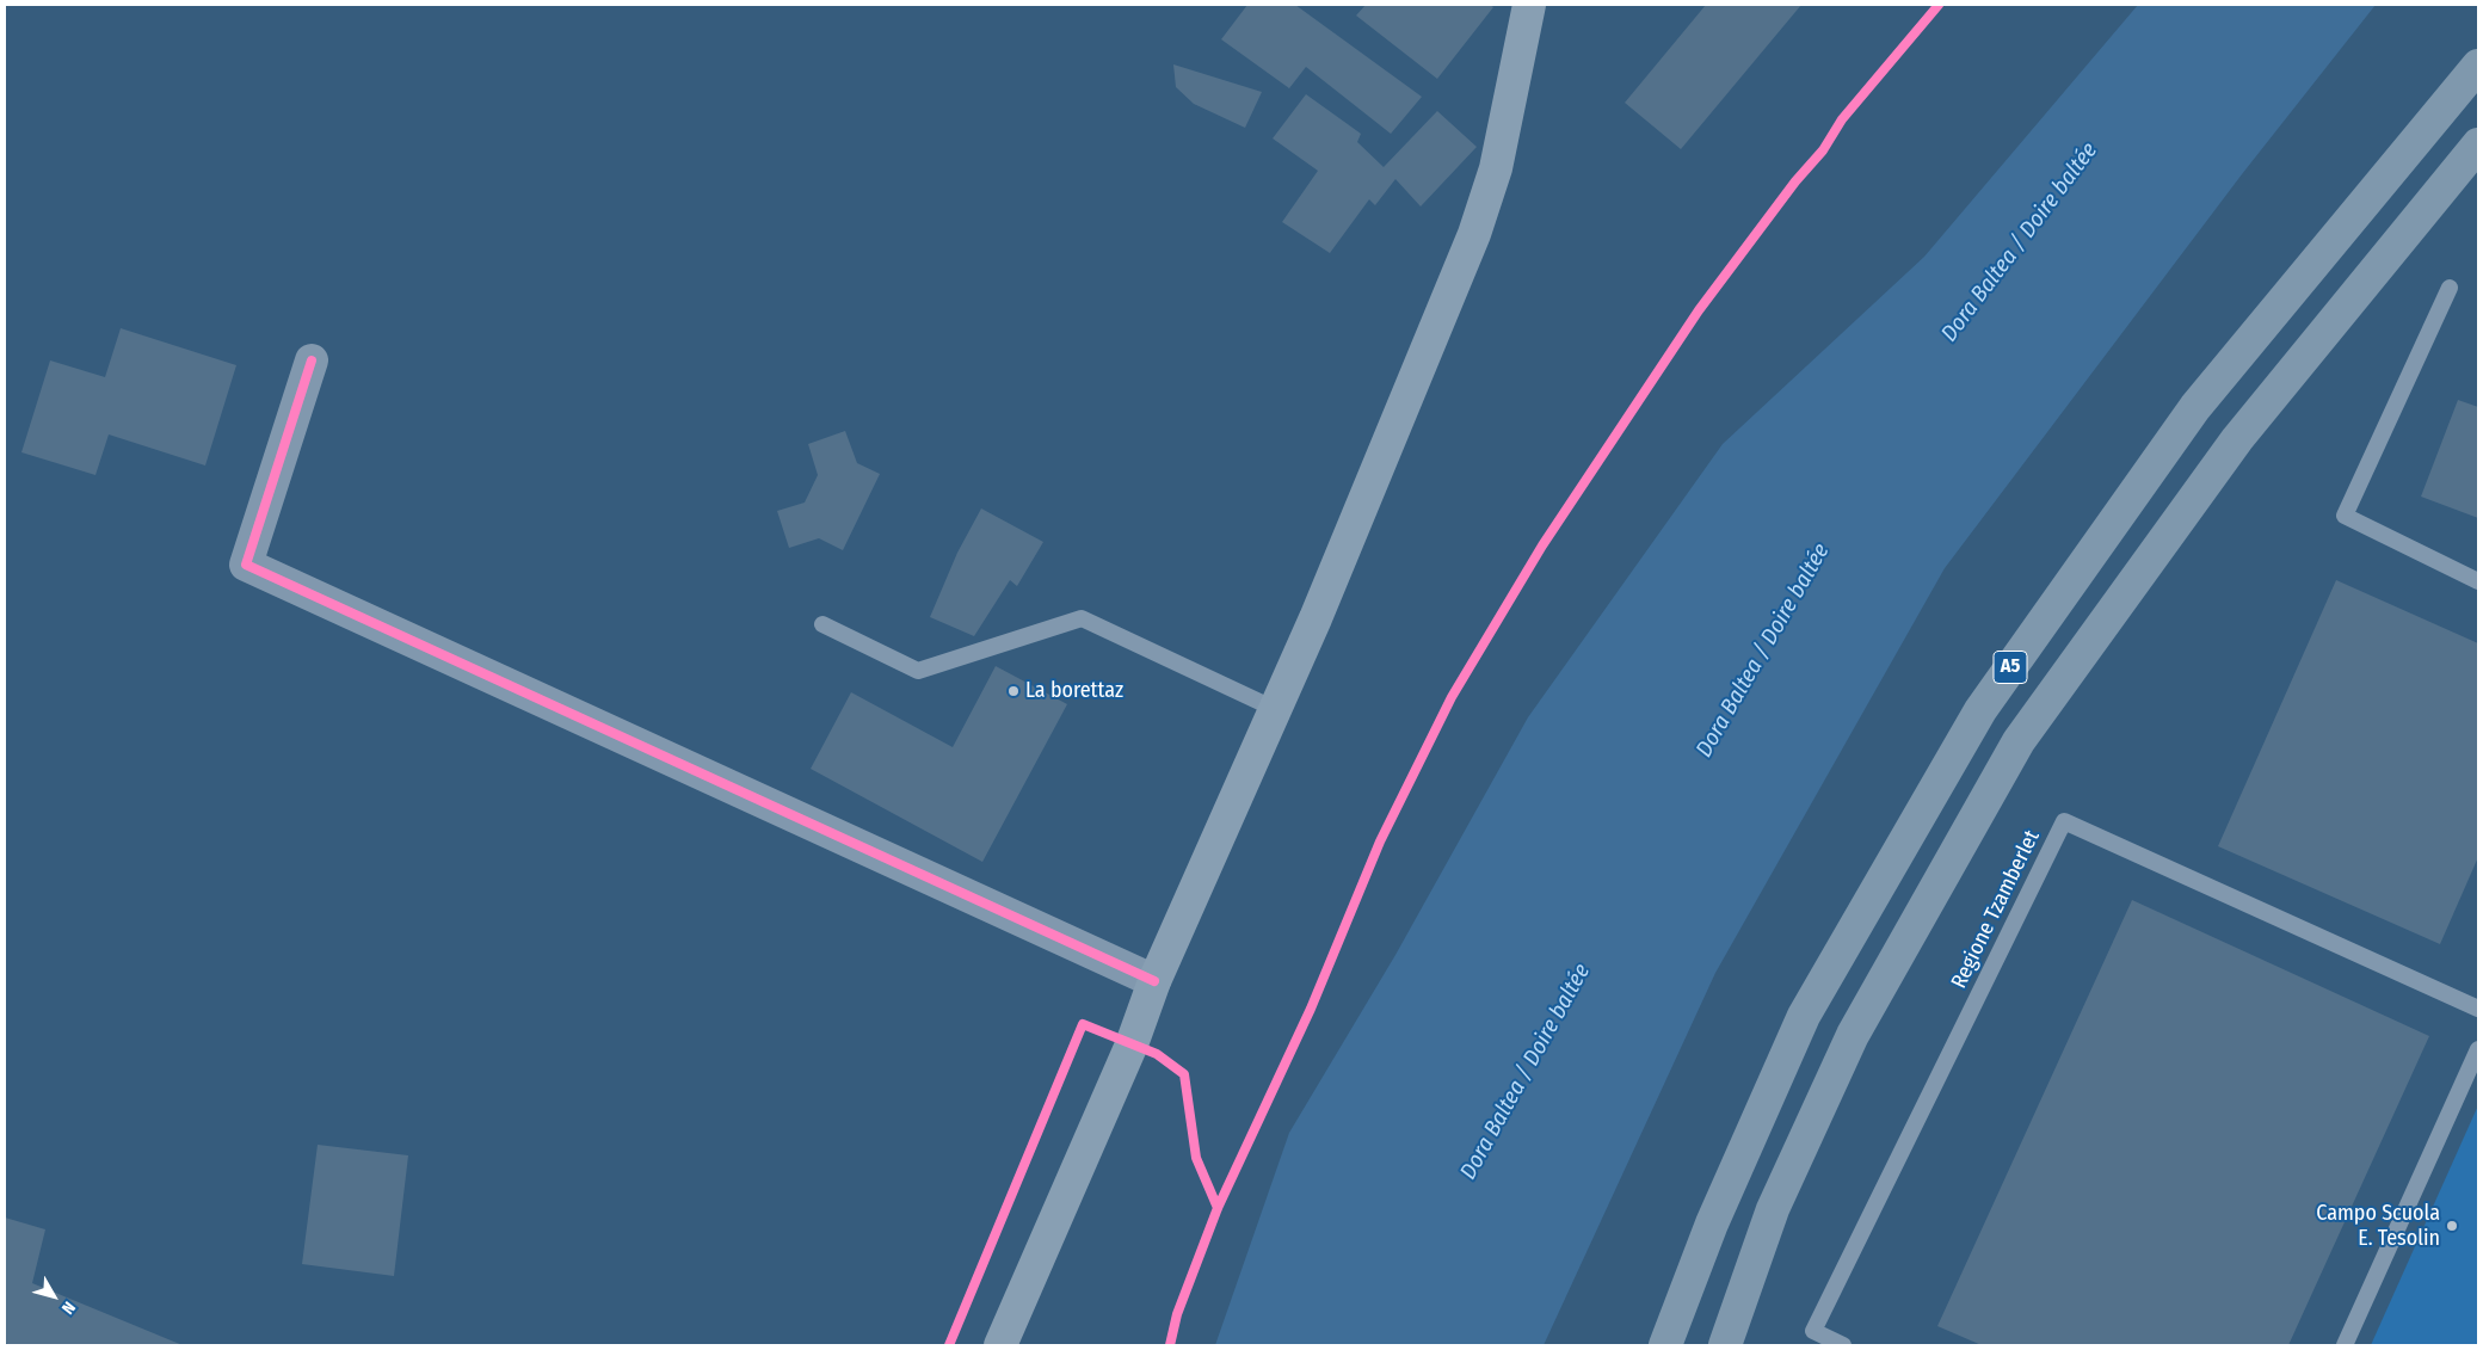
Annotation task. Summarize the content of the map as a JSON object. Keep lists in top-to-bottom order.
{
  "streets": {
    "highway": ["A5"],
    "lane": ["Regione Tzamberlet"]
  },
  "water": ["Dora Baltea / Doire baltée"],
  "places": ["La borettaz", "Campo Scuola E. Tesolin"],
  "north": "bottom right"
}
